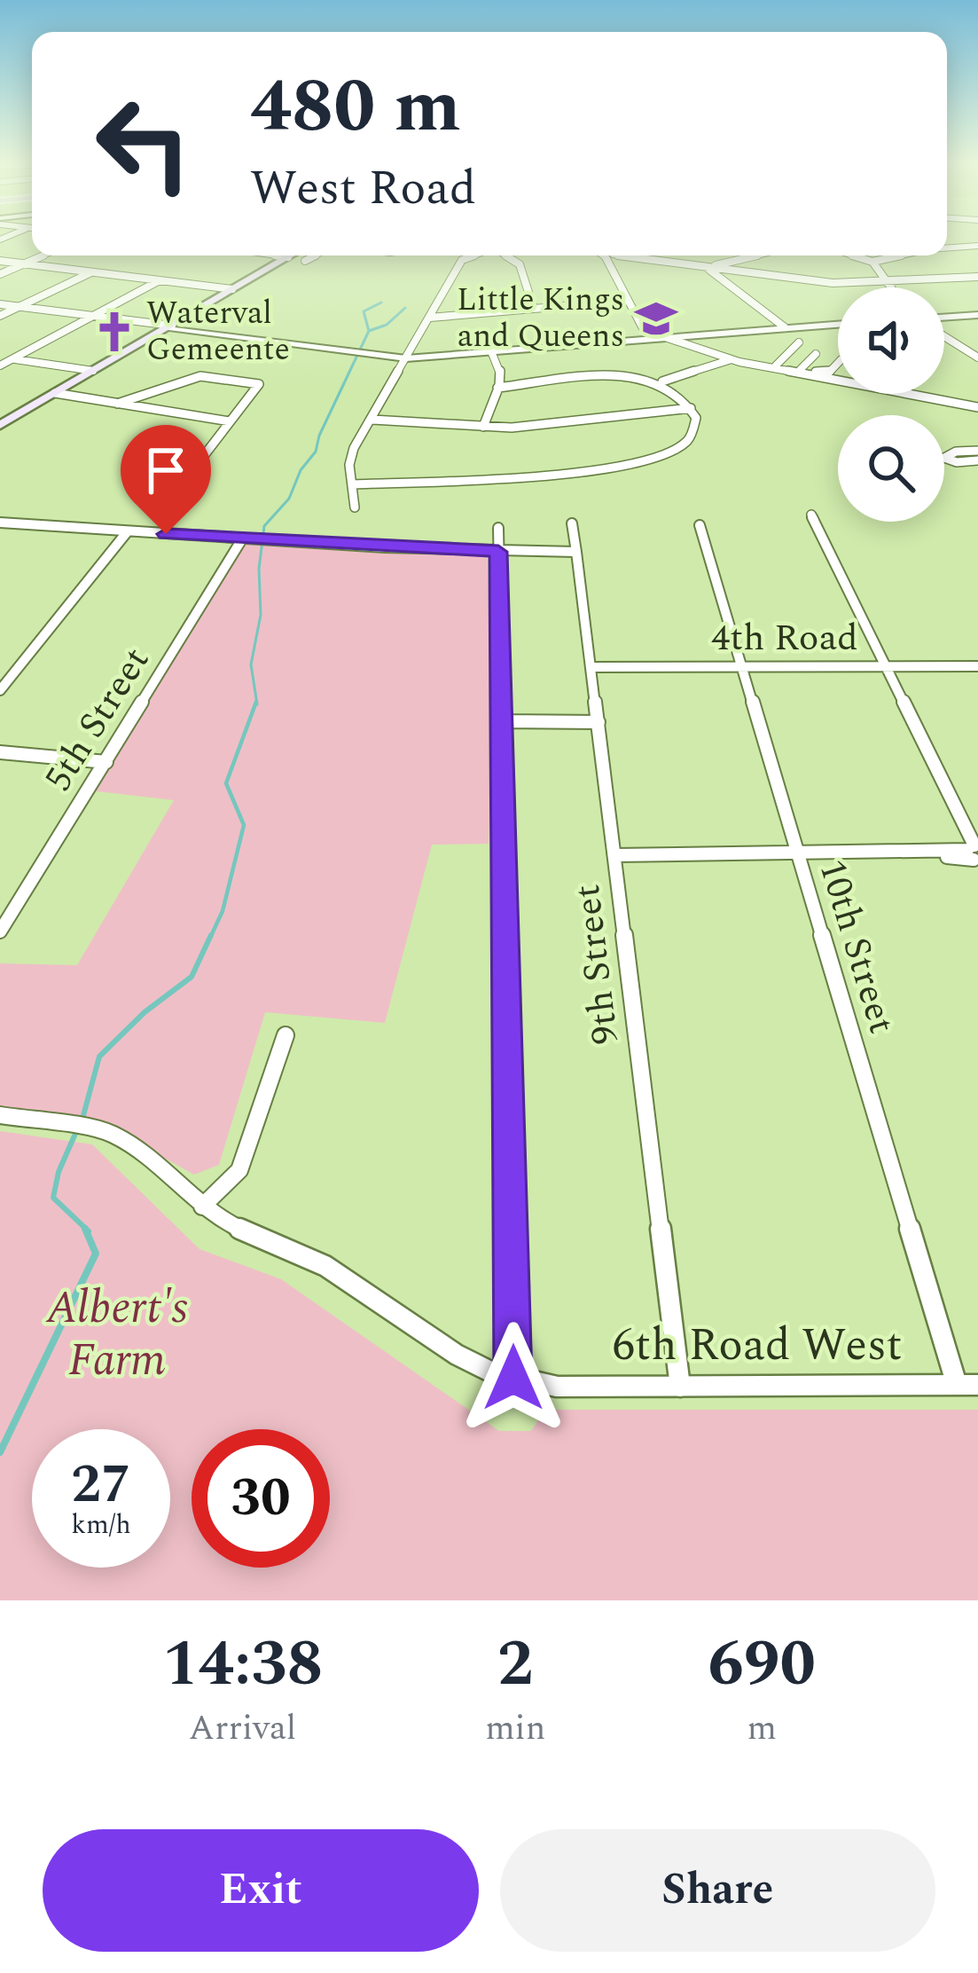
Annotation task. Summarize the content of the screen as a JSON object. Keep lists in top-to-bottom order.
{
  "streets": {
    "street": [
      "4th Road",
      "5th Street",
      "10th Street",
      "9th Street",
      "6th Road West"
    ]
  },
  "crossings": [
    ["4th Road", "10th Street"],
    ["4th Road", "9th Street"],
    ["10th Street", "6th Road West"],
    ["9th Street", "6th Road West"]
  ],
  "parks": ["Albert's Farm"],
  "places": {
    "school or university": ["Little Kings and Queens"],
    "church": ["Waterval Gemeente"]
  },
  "page": {
    "turn": ["480 m", "West Road"],
    "speed": "27 km/h",
    "limit": "30",
    "eta": [
      "14:38",
      "Arrival",
      "2",
      "min",
      "690",
      "m"
    ],
    "buttons": ["Exit", "Share"]
  }
}
